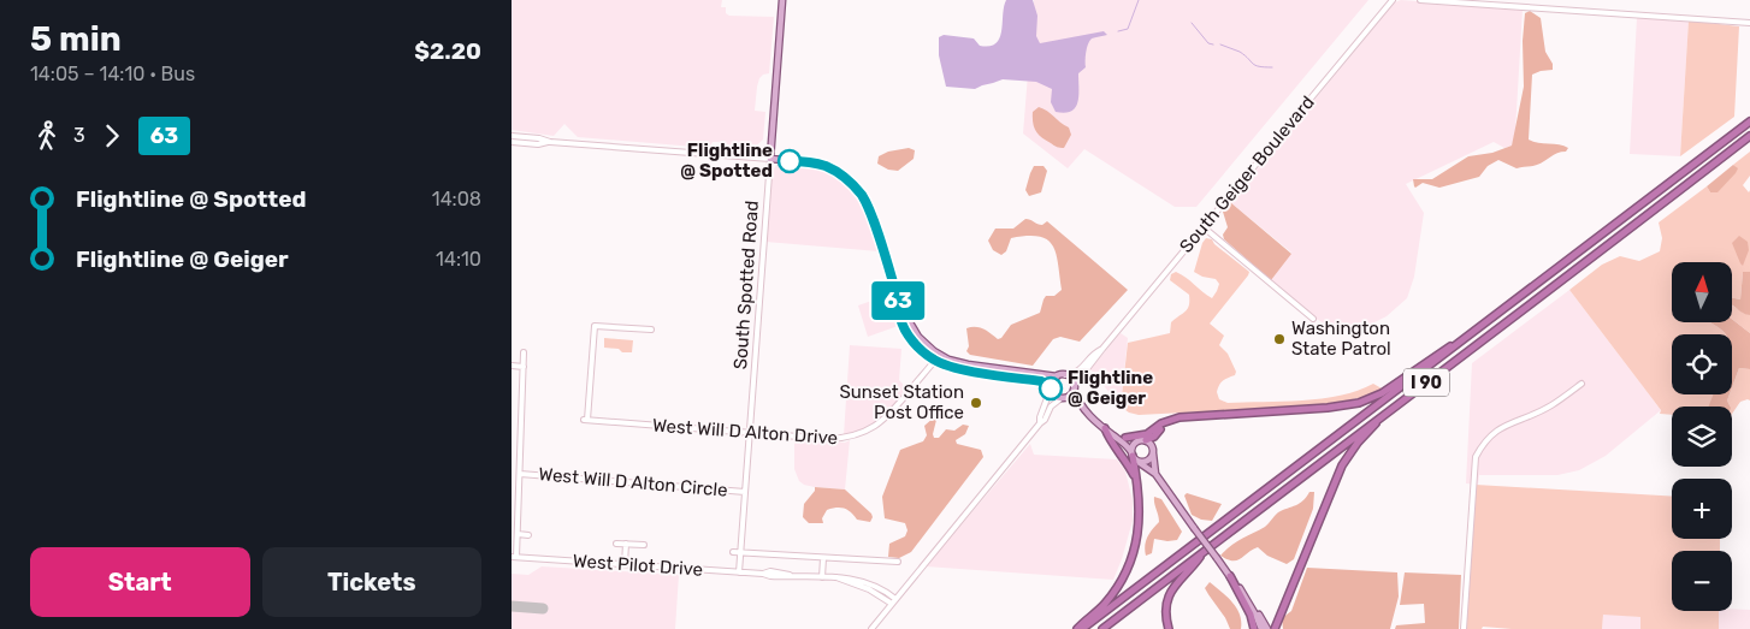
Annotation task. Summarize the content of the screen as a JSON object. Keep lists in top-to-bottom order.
{
  "streets": {
    "highway": ["I 90"],
    "main road": ["South Spotted Road"],
    "street": [
      "South Geiger Boulevard",
      "West Will D Alton Drive",
      "West Will D Alton Circle",
      "West Pilot Drive"
    ]
  },
  "crossings": [
    ["South Spotted Road", "West Will D Alton Drive"],
    ["South Spotted Road", "West Will D Alton Circle"],
    ["South Spotted Road", "West Pilot Drive"]
  ],
  "places": [
    "Flightline @ Spotted",
    "Washington State Patrol",
    "Flightline @ Geiger",
    "Sunset Station Post Office"
  ],
  "lines": ["bus line 63"],
  "north": "top",
  "page": {
    "heading": ["5 min", "14:05 – 14:10 · Bus", "$2.20"],
    "on_map": "63",
    "legs": ["3", "63"],
    "list": [
      {
        "name": "Flightline @ Spotted",
        "value": "14:08"
      },
      {
        "name": "Flightline @ Geiger",
        "value": "14:10"
      }
    ],
    "map_buttons": ["+", "−"],
    "buttons": ["Start", "Tickets"]
  }
}
